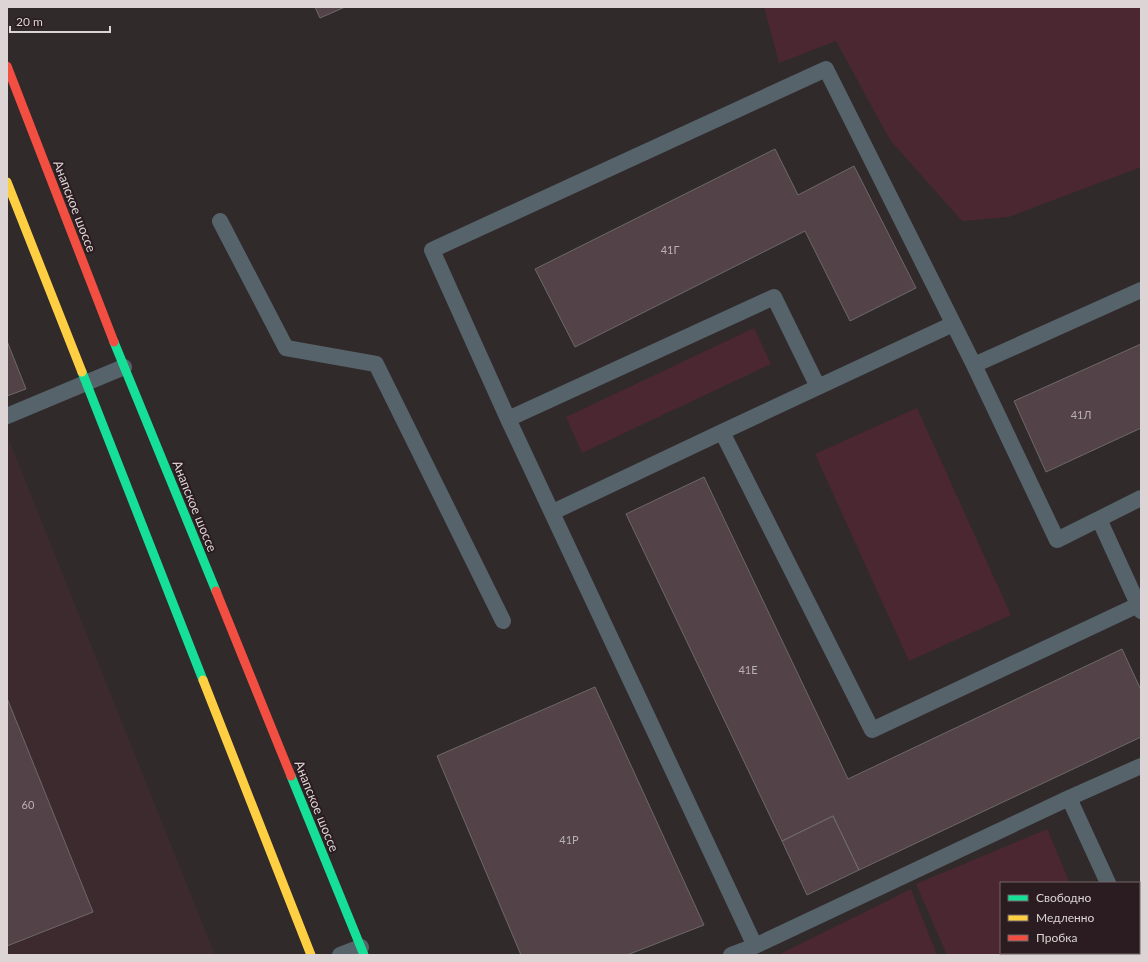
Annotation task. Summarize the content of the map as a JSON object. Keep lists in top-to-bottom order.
{
  "streets": {
    "highway": ["Анапское шоссе"]
  },
  "house_numbers": [
    "41Г",
    "41Л",
    "41Е",
    "60",
    "41Р"
  ],
  "legend": ["Свободно", "Медленно", "Пробка"],
  "scale_bar": "20 m"
}
